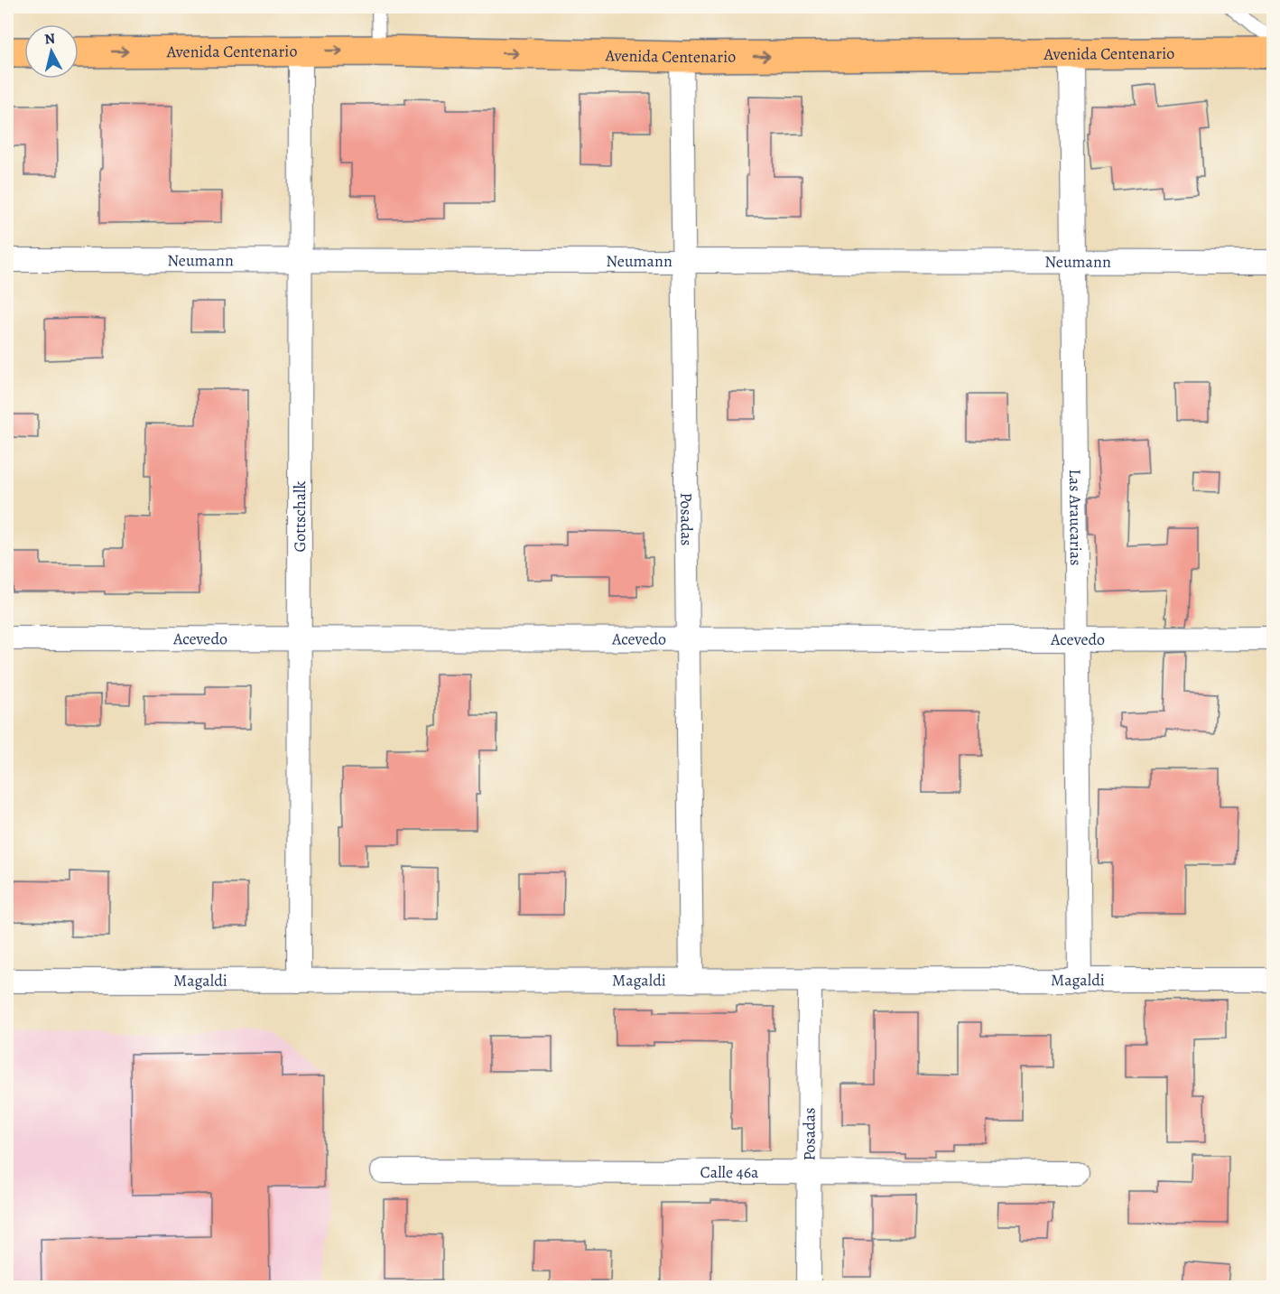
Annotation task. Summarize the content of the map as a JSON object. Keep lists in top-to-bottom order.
{
  "streets": {
    "main road": ["Avenida Centenario"],
    "street": [
      "Neumann",
      "Gottschalk",
      "Las Araucarias",
      "Posadas",
      "Acevedo",
      "Magaldi",
      "Calle 46a"
    ]
  },
  "crossings": [
    ["Avenida Centenario", "Gottschalk"],
    ["Avenida Centenario", "Las Araucarias"],
    ["Avenida Centenario", "Posadas"],
    ["Neumann", "Gottschalk"],
    ["Neumann", "Las Araucarias"],
    ["Neumann", "Posadas"],
    ["Gottschalk", "Acevedo"],
    ["Gottschalk", "Magaldi"],
    ["Las Araucarias", "Acevedo"],
    ["Las Araucarias", "Magaldi"],
    ["Posadas", "Acevedo"],
    ["Posadas", "Magaldi"],
    ["Posadas", "Calle 46a"]
  ],
  "one_way": ["Avenida Centenario"],
  "north": "top"
}
